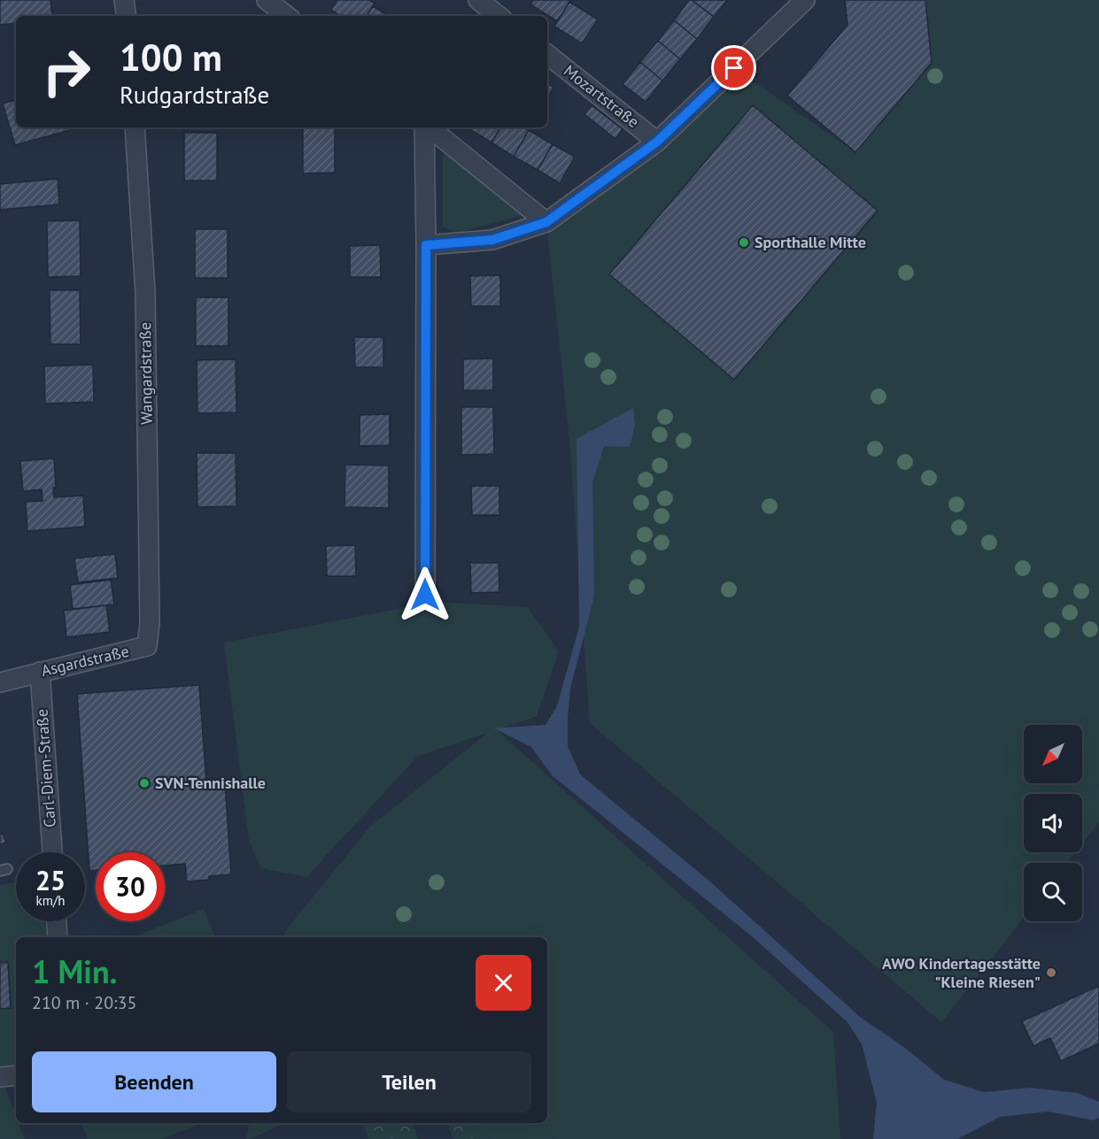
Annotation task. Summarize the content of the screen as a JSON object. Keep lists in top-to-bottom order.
{
  "streets": {
    "street": [
      "Mozartstraße",
      "Wangardstraße",
      "Asgardstraße",
      "Carl-Diem-Straße"
    ]
  },
  "crossings": [
    ["Wangardstraße", "Asgardstraße"],
    ["Asgardstraße", "Carl-Diem-Straße"]
  ],
  "places": ["Sporthalle Mitte", "SVN-Tennishalle", "AWO Kindertagesstätte \"Kleine Riesen\""],
  "north": "bottom left",
  "page": {
    "turn": ["100 m", "Rudgardstraße"],
    "speed": "25 km/h",
    "limit": "30",
    "heading": ["1 Min.", "210 m · 20:35"],
    "buttons": ["Beenden", "Teilen"]
  }
}
